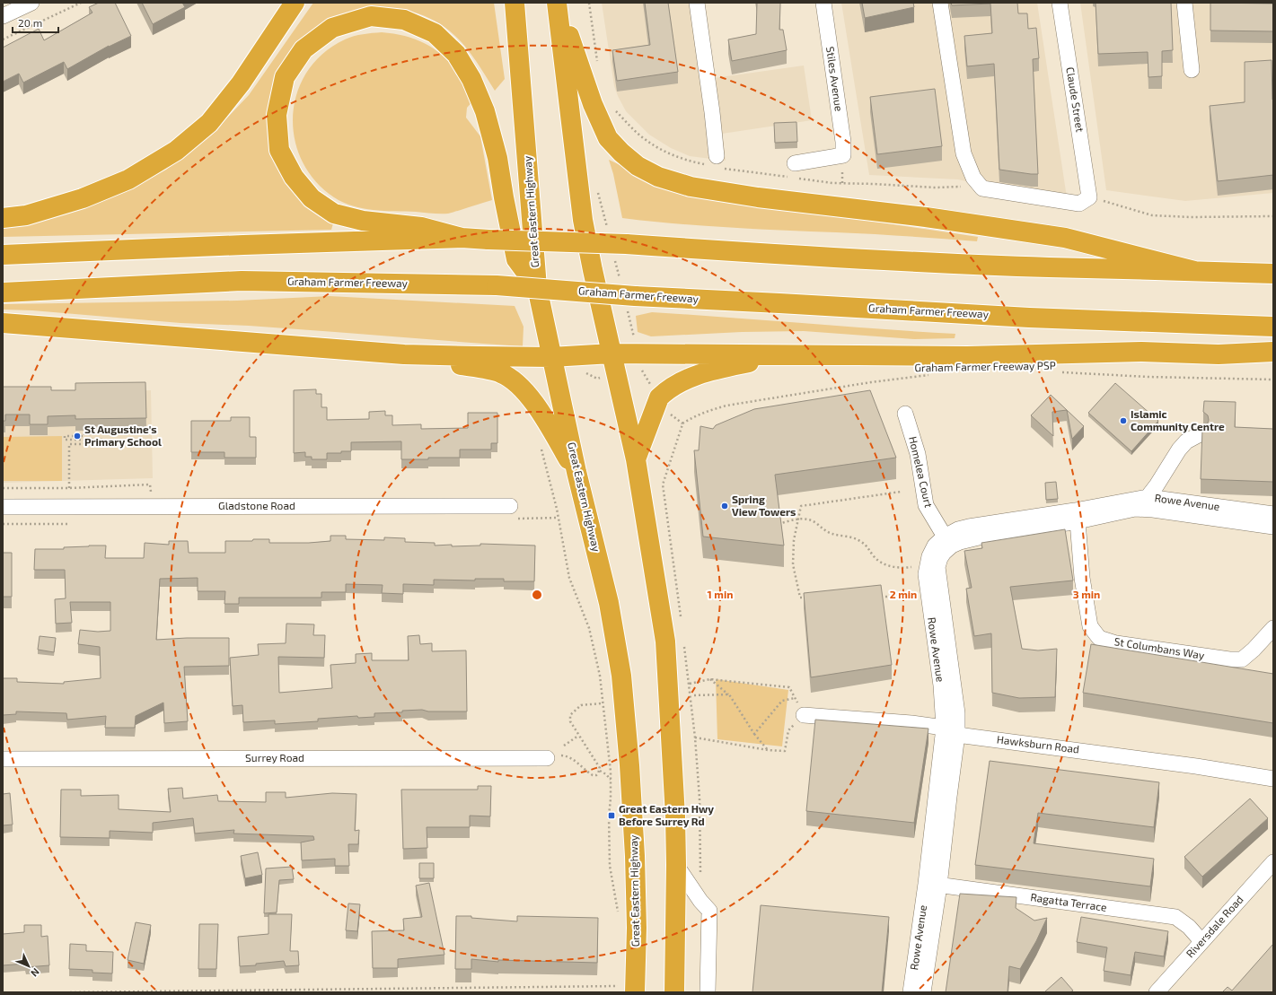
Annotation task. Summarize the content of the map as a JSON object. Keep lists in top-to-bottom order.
{
  "streets": {
    "highway": ["Great Eastern Highway", "Graham Farmer Freeway"],
    "street": [
      "Stiles Avenue",
      "Claude Street",
      "Homelea Court",
      "Rowe Avenue",
      "Gladstone Road",
      "St Columbans Way",
      "Hawksburn Road",
      "Surrey Road",
      "Ragatta Terrace",
      "Riversdale Road"
    ],
    "path": ["Graham Farmer Freeway PSP"]
  },
  "crossings": [
    ["Homelea Court", "Rowe Avenue"],
    ["Rowe Avenue", "St Columbans Way"],
    ["Rowe Avenue", "Hawksburn Road"],
    ["Rowe Avenue", "Ragatta Terrace"],
    ["Ragatta Terrace", "Riversdale Road"]
  ],
  "places": {
    "other": ["Islamic Community Centre", "St Augustine's Primary School", "Spring View Towers"],
    "transit": ["Great Eastern Hwy Before Surrey Rd"]
  },
  "scale_bar": "20 m",
  "north": "bottom right",
  "rings": ["1 min", "2 min", "3 min"]
}
